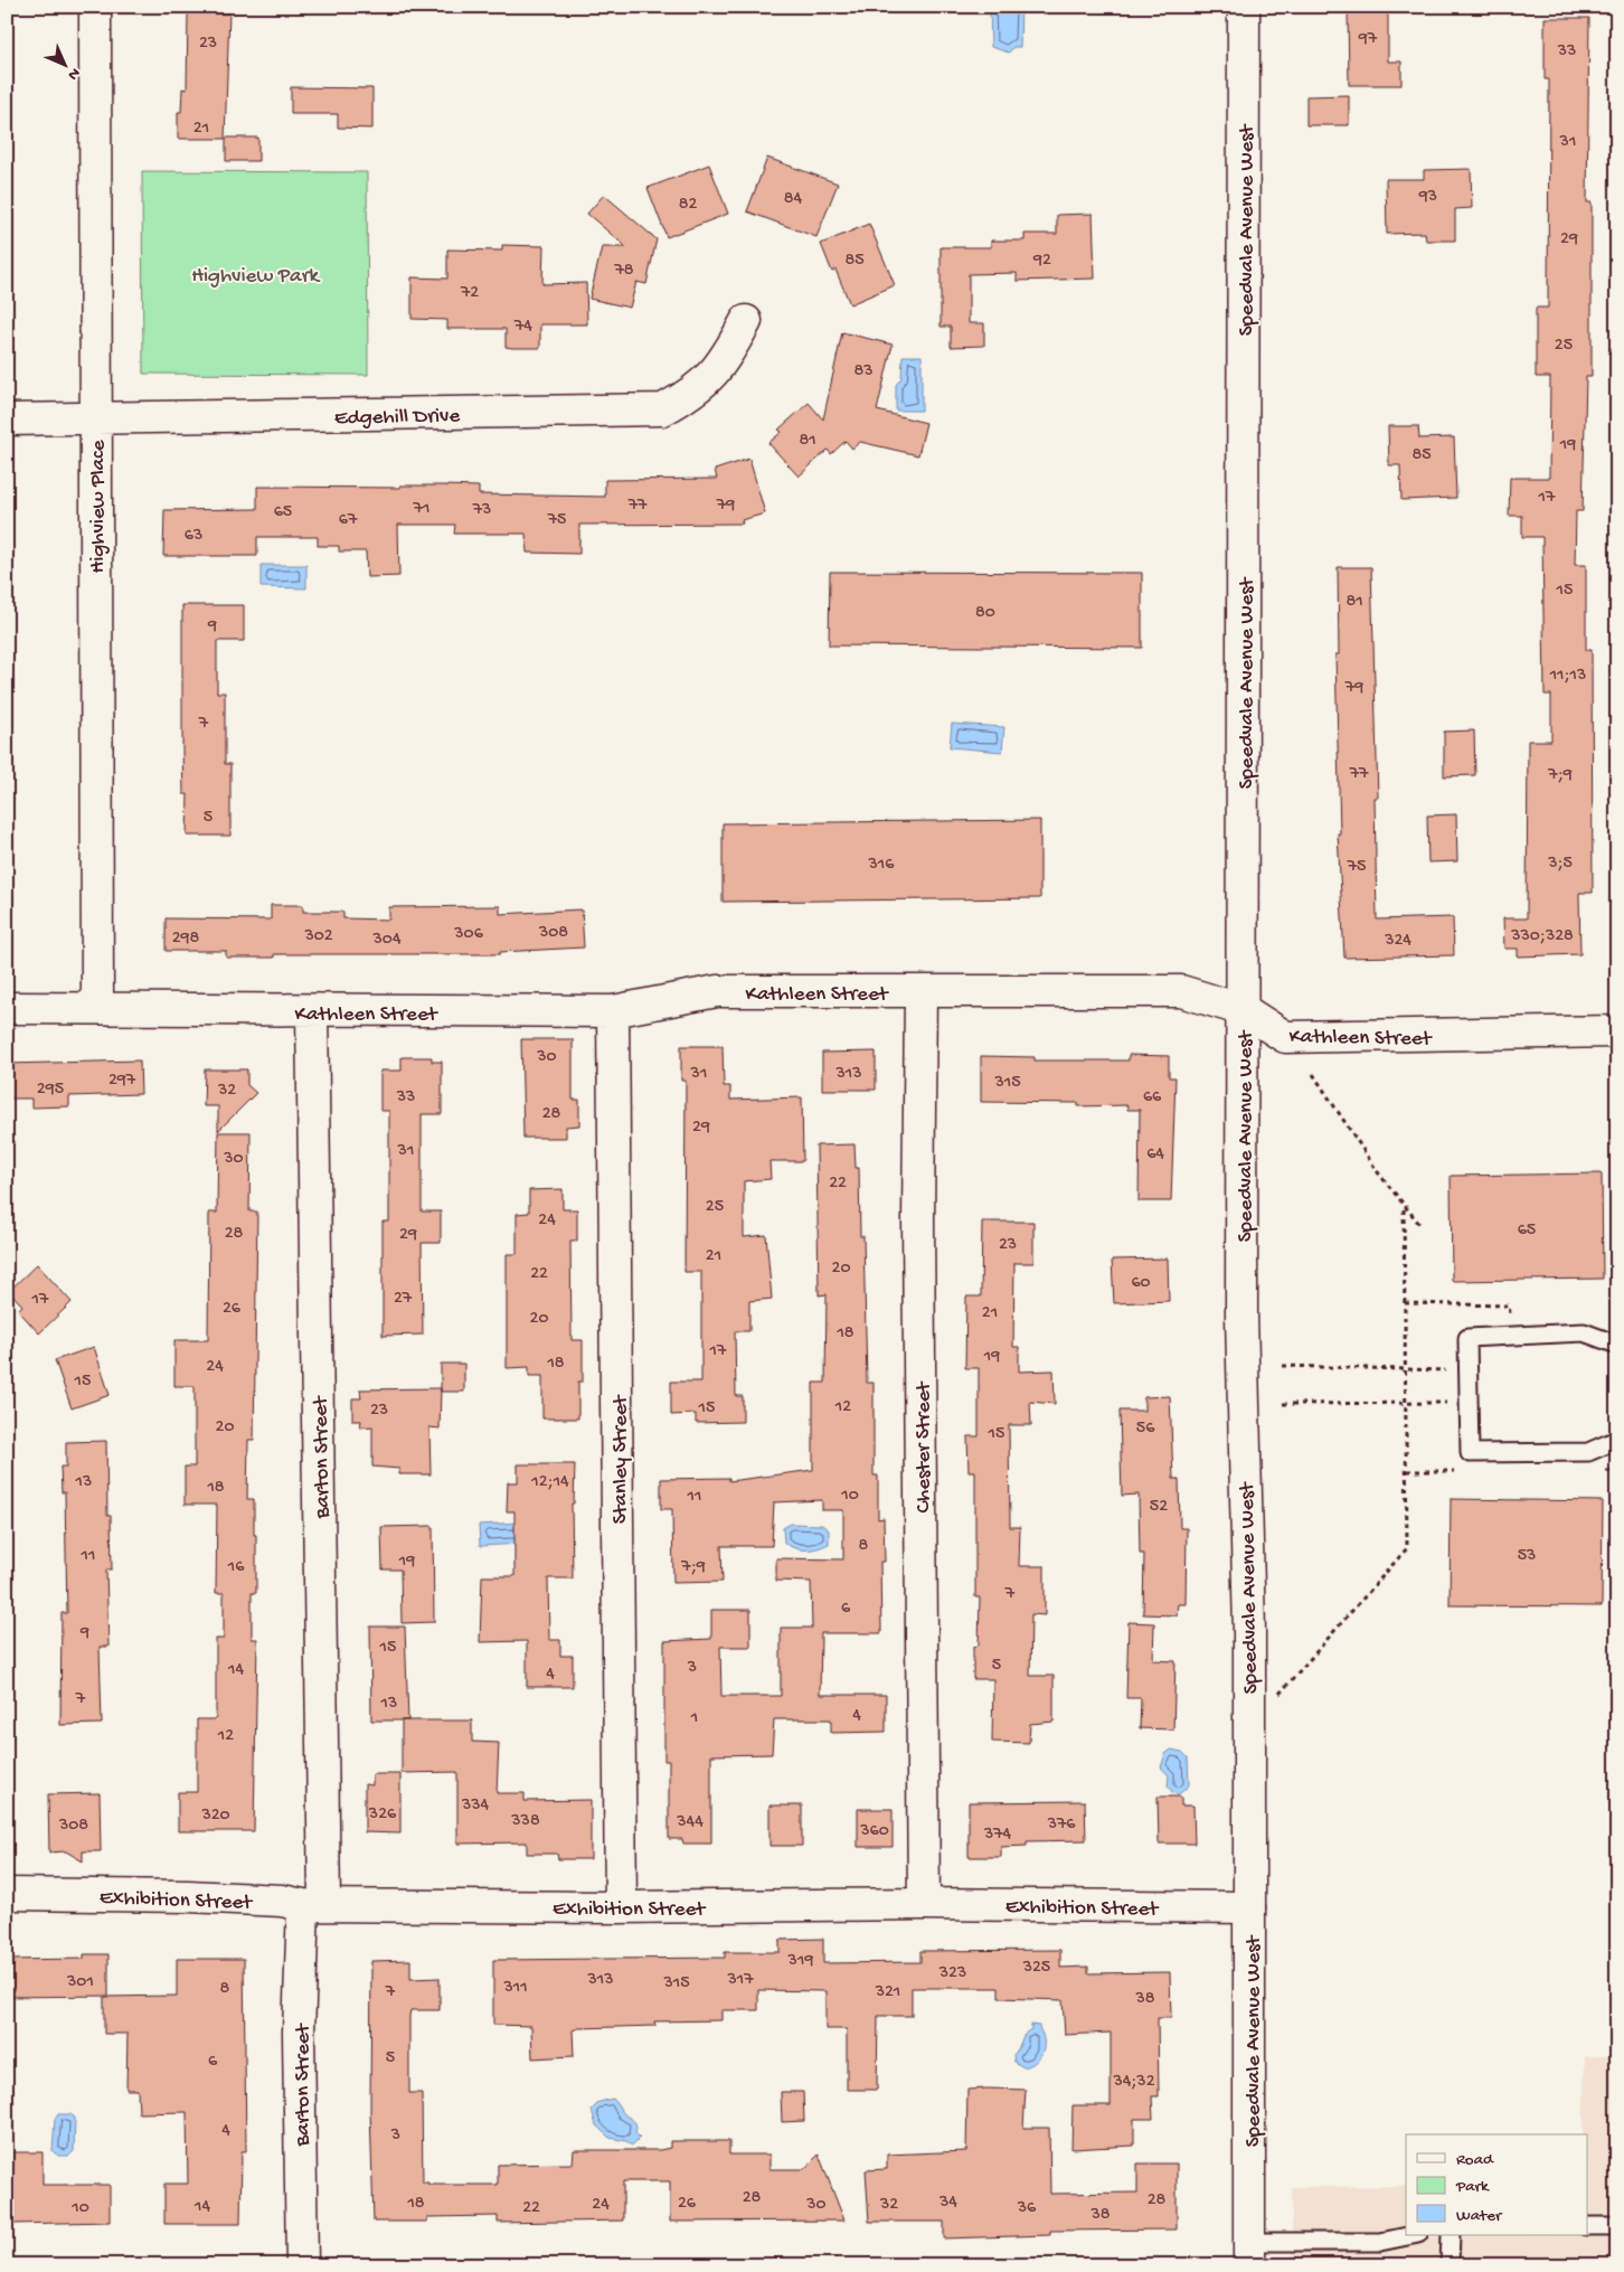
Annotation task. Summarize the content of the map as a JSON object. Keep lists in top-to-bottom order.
{
  "streets": {
    "street": [
      "Speedvale Avenue West",
      "Edgehill Drive",
      "Highview Place",
      "Kathleen Street",
      "Chester Street",
      "Barton Street",
      "Stanley Street",
      "Exhibition Street"
    ]
  },
  "crossings": [
    ["Speedvale Avenue West", "Kathleen Street"],
    ["Speedvale Avenue West", "Exhibition Street"],
    ["Edgehill Drive", "Highview Place"],
    ["Highview Place", "Kathleen Street"],
    ["Kathleen Street", "Chester Street"],
    ["Kathleen Street", "Barton Street"],
    ["Kathleen Street", "Stanley Street"],
    ["Chester Street", "Exhibition Street"],
    ["Barton Street", "Exhibition Street"],
    ["Stanley Street", "Exhibition Street"]
  ],
  "parks": ["Highview Park"],
  "house_numbers": [
    "97",
    "23",
    "33",
    "21",
    "31",
    "93",
    "84",
    "82",
    "29",
    "85",
    "92",
    "78",
    "72",
    "74",
    "25",
    "83",
    "81",
    "19",
    "85",
    "17",
    "77",
    "79",
    "71",
    "73",
    "65",
    "67",
    "75",
    "63",
    "15",
    "81",
    "80",
    "9",
    "11;13",
    "79",
    "7",
    "77",
    "7;9",
    "5",
    "3;5",
    "316",
    "75",
    "308",
    "306",
    "302",
    "330;328",
    "298",
    "304",
    "324",
    "30",
    "31",
    "313",
    "297",
    "315",
    "295",
    "32",
    "33",
    "66",
    "28",
    "29",
    "31",
    "64",
    "30",
    "22",
    "25",
    "24",
    "65",
    "28",
    "29",
    "23",
    "21",
    "20",
    "22",
    "60",
    "27",
    "17",
    "26",
    "21",
    "20",
    "18",
    "17",
    "19",
    "18",
    "24",
    "15",
    "12",
    "15",
    "23",
    "20",
    "56",
    "15",
    "13",
    "12;14",
    "18",
    "10",
    "11",
    "52",
    "8",
    "11",
    "53",
    "19",
    "16",
    "7;9",
    "7",
    "6",
    "9",
    "15",
    "5",
    "3",
    "14",
    "4",
    "7",
    "13",
    "4",
    "1",
    "12",
    "334",
    "326",
    "320",
    "338",
    "344",
    "376",
    "308",
    "360",
    "374",
    "319",
    "325",
    "323",
    "313",
    "317",
    "301",
    "315",
    "311",
    "8",
    "7",
    "321",
    "38",
    "5",
    "6",
    "34;32",
    "4",
    "3",
    "28",
    "28",
    "34",
    "18",
    "26",
    "24",
    "30",
    "32",
    "14",
    "10",
    "22",
    "36",
    "38"
  ],
  "legend": ["Road", "Park", "Water"],
  "north": "bottom right"
}
